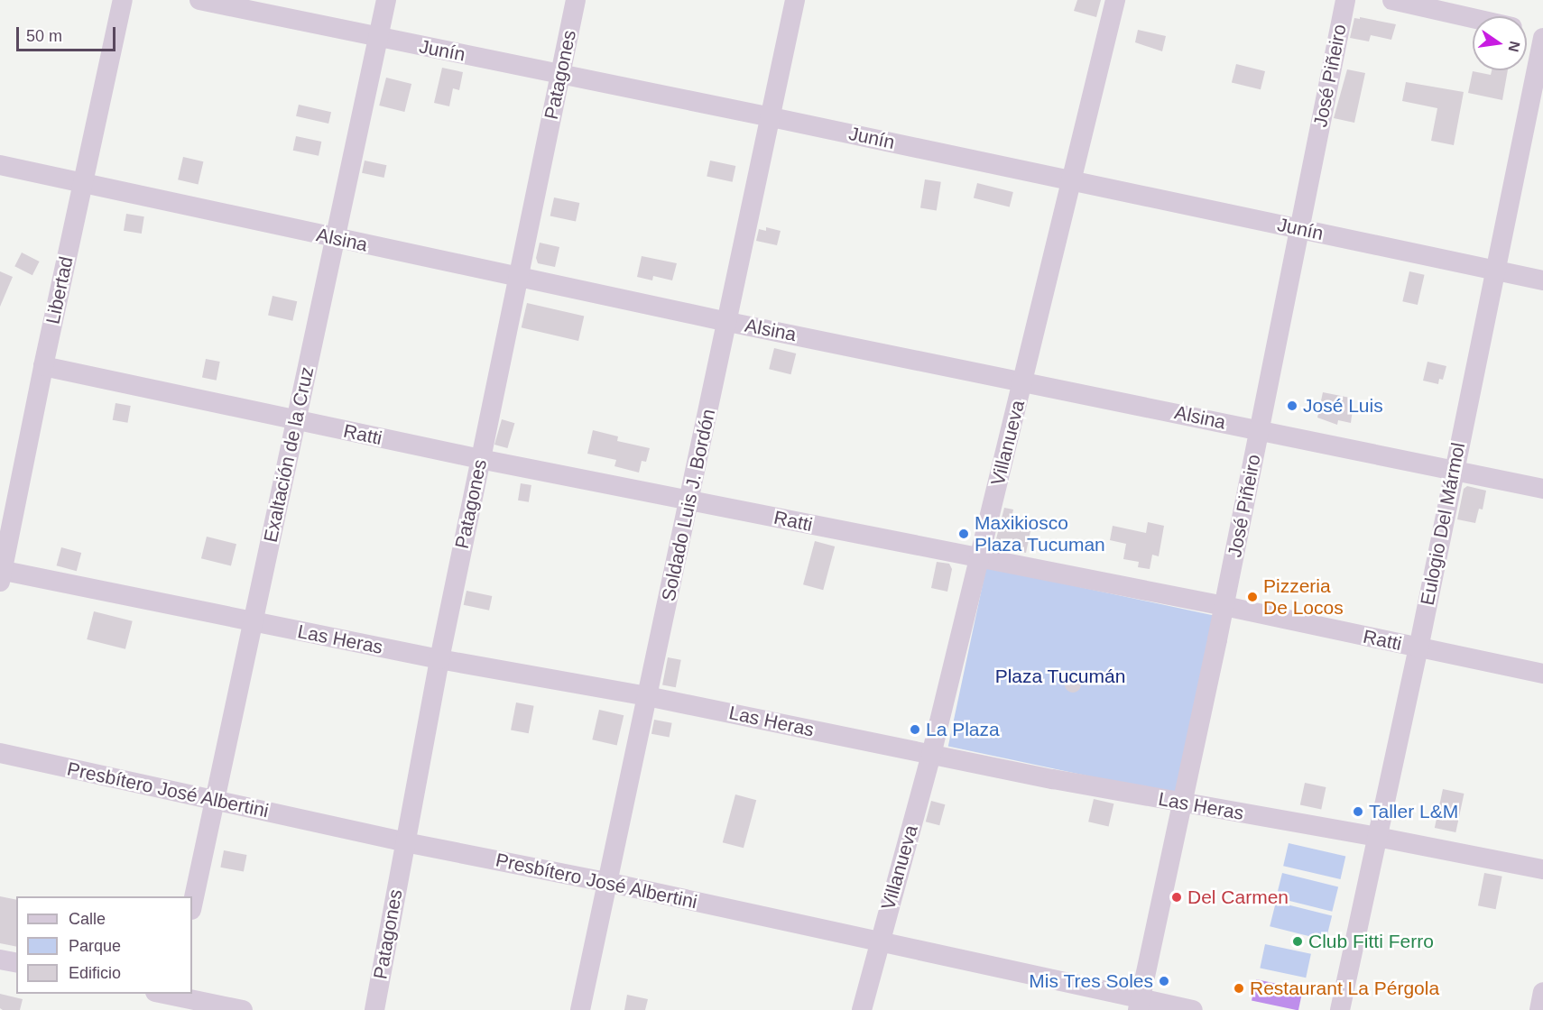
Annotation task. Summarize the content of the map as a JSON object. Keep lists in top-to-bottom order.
{
  "streets": {
    "street": [
      "Junín",
      "Patagones",
      "José Piñeiro",
      "Alsina",
      "Libertad",
      "Ratti",
      "Villanueva",
      "Exaltación de la Cruz",
      "Soldado Luis J. Bordón",
      "Eulogio Del Mármol",
      "Las Heras",
      "Presbítero José Albertini"
    ]
  },
  "crossings": [
    ["Junín", "Patagones"],
    ["Junín", "José Piñeiro"],
    ["Junín", "Villanueva"],
    ["Junín", "Exaltación de la Cruz"],
    ["Junín", "Soldado Luis J. Bordón"],
    ["Junín", "Eulogio Del Mármol"],
    ["Patagones", "Alsina"],
    ["Patagones", "Ratti"],
    ["Patagones", "Las Heras"],
    ["Patagones", "Presbítero José Albertini"],
    ["José Piñeiro", "Alsina"],
    ["José Piñeiro", "Ratti"],
    ["José Piñeiro", "Las Heras"],
    ["José Piñeiro", "Presbítero José Albertini"],
    ["Alsina", "Libertad"],
    ["Alsina", "Villanueva"],
    ["Alsina", "Exaltación de la Cruz"],
    ["Alsina", "Soldado Luis J. Bordón"],
    ["Alsina", "Eulogio Del Mármol"],
    ["Libertad", "Ratti"],
    ["Libertad", "Las Heras"],
    ["Ratti", "Villanueva"],
    ["Ratti", "Exaltación de la Cruz"],
    ["Ratti", "Soldado Luis J. Bordón"],
    ["Ratti", "Eulogio Del Mármol"],
    ["Villanueva", "Las Heras"],
    ["Villanueva", "Presbítero José Albertini"],
    ["Exaltación de la Cruz", "Las Heras"],
    ["Exaltación de la Cruz", "Presbítero José Albertini"],
    ["Soldado Luis J. Bordón", "Las Heras"],
    ["Soldado Luis J. Bordón", "Presbítero José Albertini"],
    ["Eulogio Del Mármol", "Las Heras"]
  ],
  "parks": ["Plaza Tucumán"],
  "places": [
    "José Luis",
    "Maxikiosco Plaza Tucuman",
    "Pizzeria De Locos",
    "La Plaza",
    "Taller L&M",
    "Del Carmen",
    "Club Fitti Ferro",
    "Mis Tres Soles",
    "Restaurant La Pérgola"
  ],
  "legend": ["Calle", "Parque", "Edificio"],
  "scale_bar": "50 m",
  "north": "right"
}
